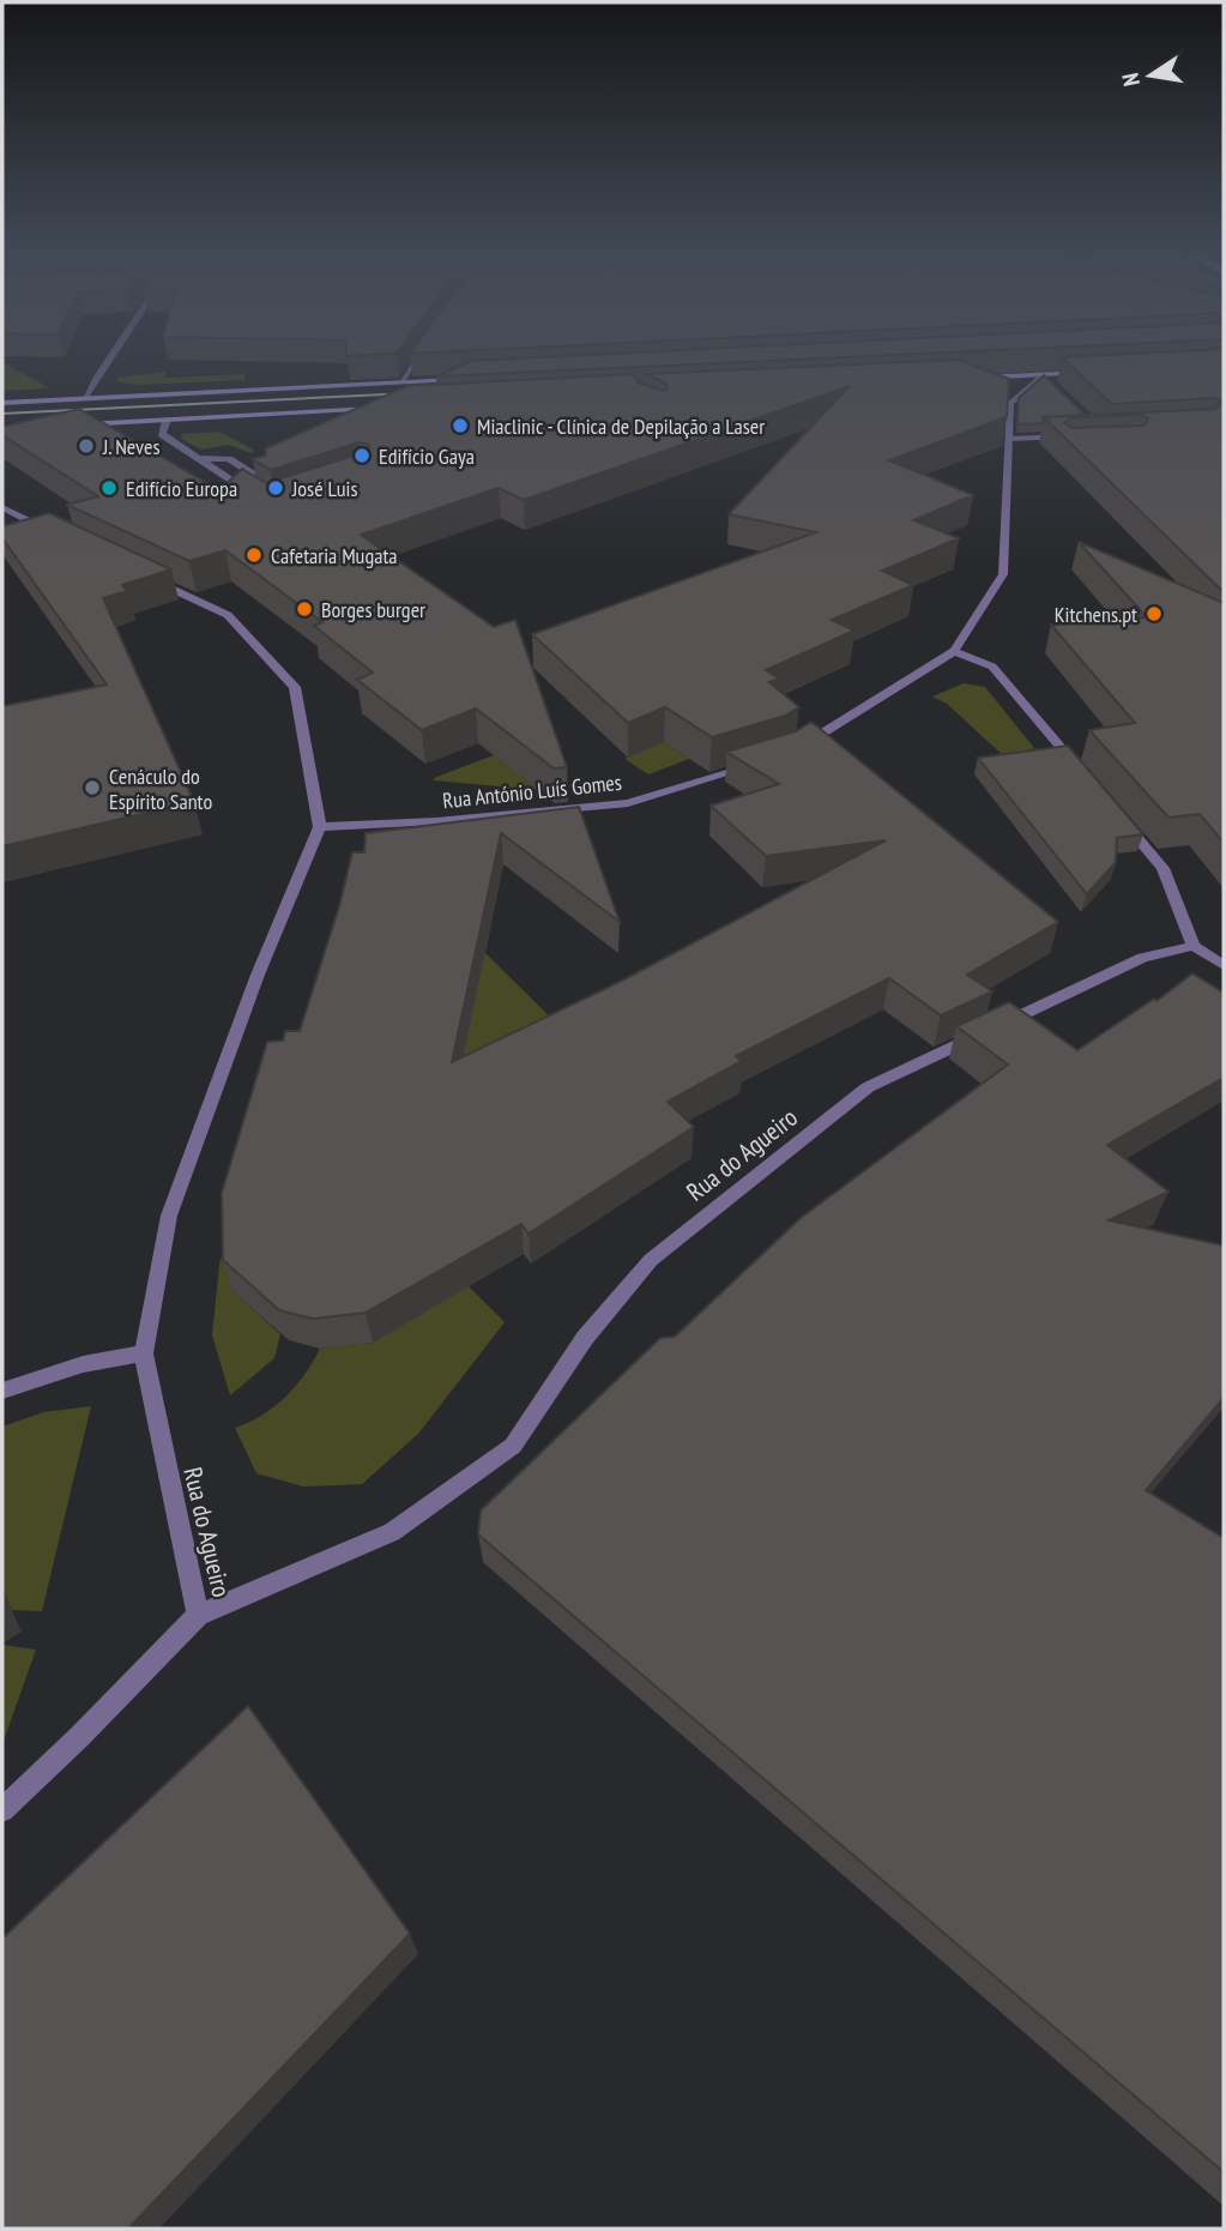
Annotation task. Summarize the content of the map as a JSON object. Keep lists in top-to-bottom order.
{
  "streets": {
    "street": ["Rua António Luís Gomes", "Rua do Agueiro"]
  },
  "crossings": [
    ["Rua António Luís Gomes", "Rua do Agueiro"]
  ],
  "places": [
    "Miaclinic - Clínica de Depilação a Laser",
    "J. Neves",
    "Edifício Gaya",
    "Edifício Europa",
    "José Luis",
    "Cafetaria Mugata",
    "Borges burger",
    "Kitchens.pt",
    "Cenáculo do Espírito Santo"
  ],
  "north": "left"
}
